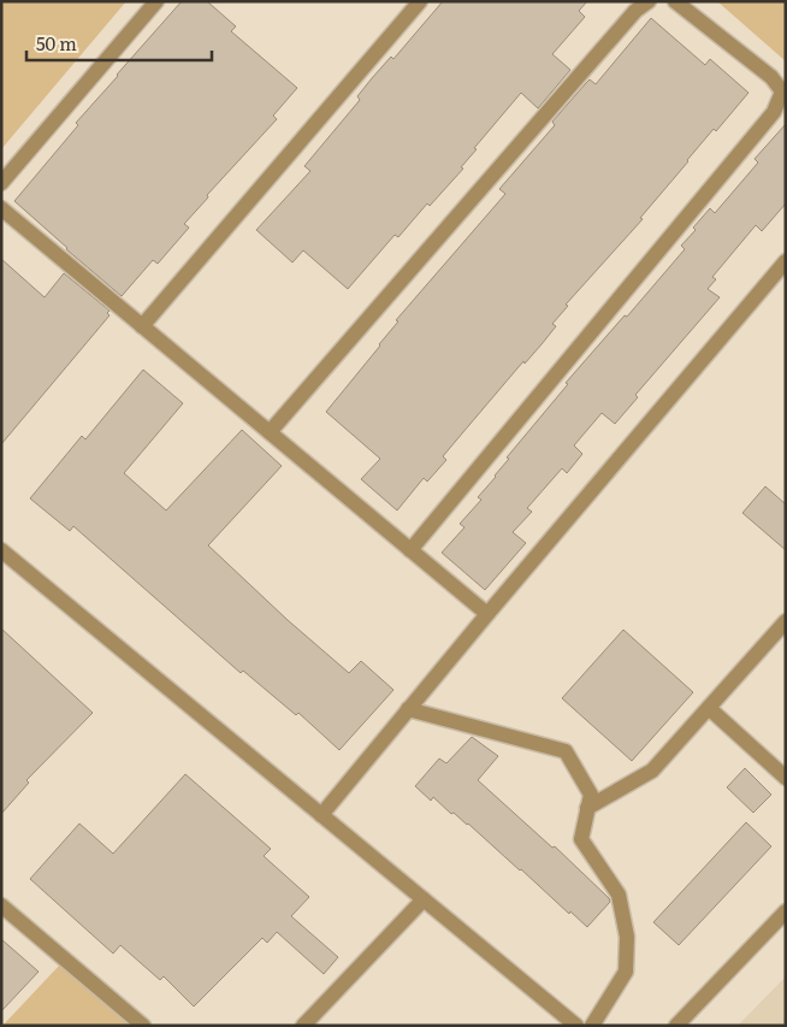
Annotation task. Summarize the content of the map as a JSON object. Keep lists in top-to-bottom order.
{
  "scale_bar": "50 m"
}
